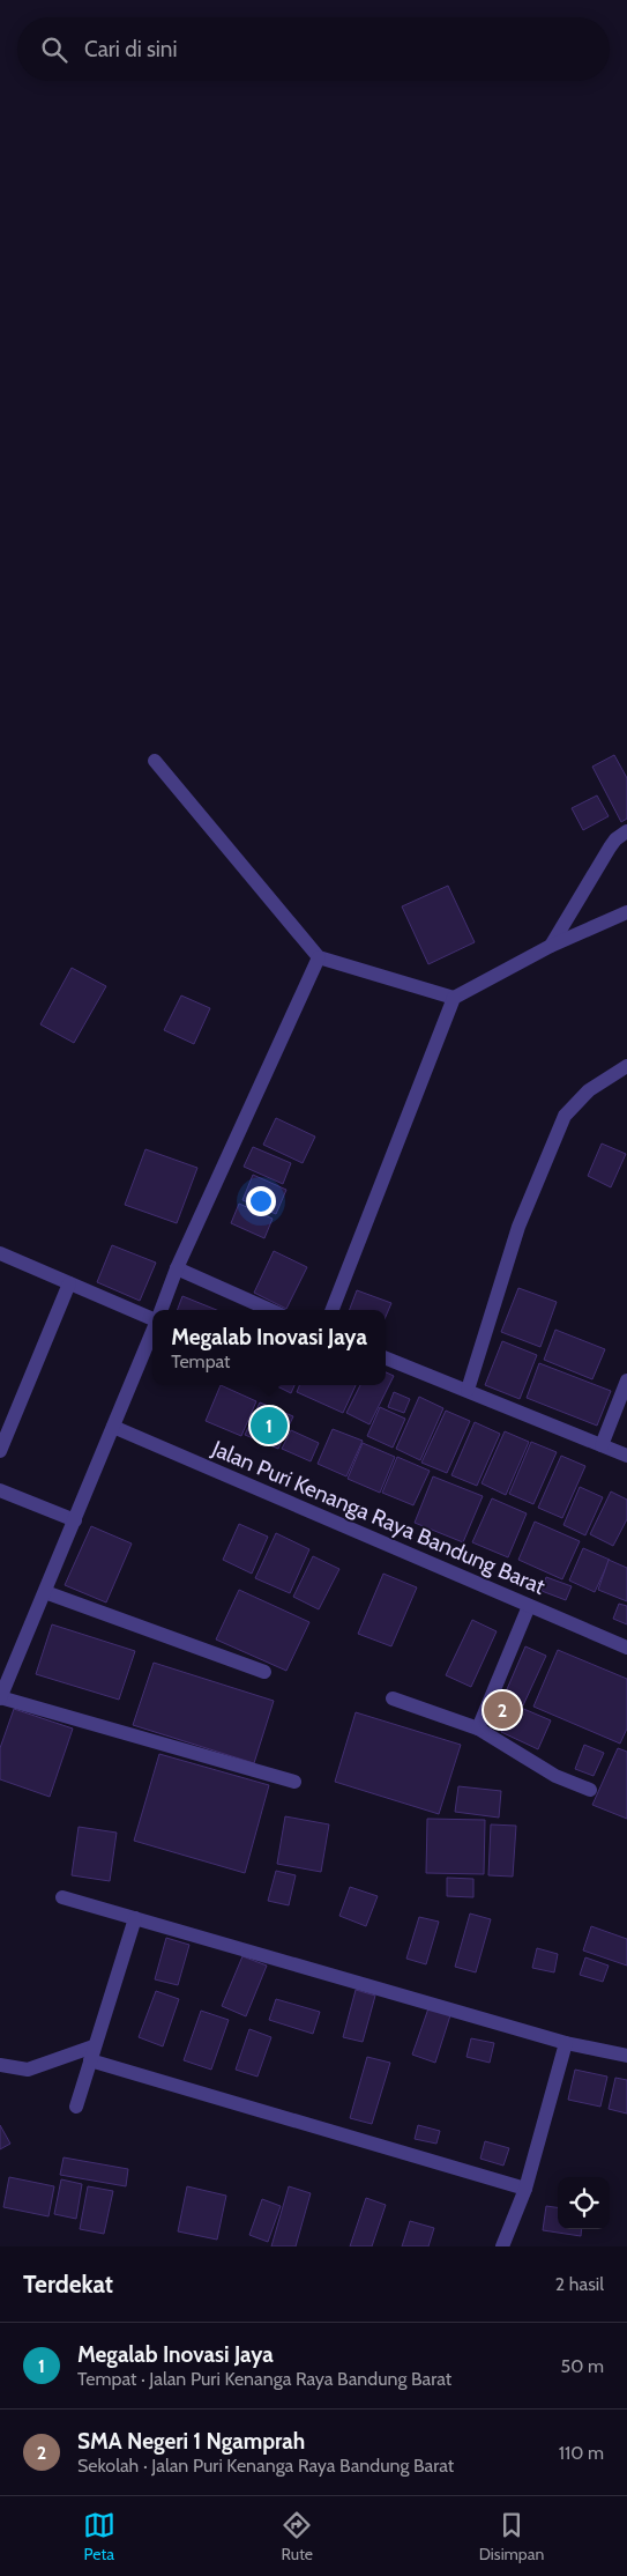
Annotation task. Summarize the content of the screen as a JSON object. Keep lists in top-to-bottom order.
{
  "streets": {
    "street": ["Jalan Puri Kenanga Raya Bandung Barat"]
  },
  "page": {
    "search": "Cari di sini",
    "popup": ["Megalab Inovasi Jaya", "Tempat"],
    "pins": ["1", "2"],
    "heading": ["Terdekat", "2 hasil"],
    "list": [
      {
        "mark": "1",
        "name": "Megalab Inovasi Jaya",
        "note": "Tempat · Jalan Puri Kenanga Raya Bandung Barat",
        "value": "50 m"
      },
      {
        "mark": "2",
        "name": "SMA Negeri 1 Ngamprah",
        "note": "Sekolah · Jalan Puri Kenanga Raya Bandung Barat",
        "value": "110 m"
      }
    ],
    "nav": ["Peta", "Rute", "Disimpan"]
  }
}
